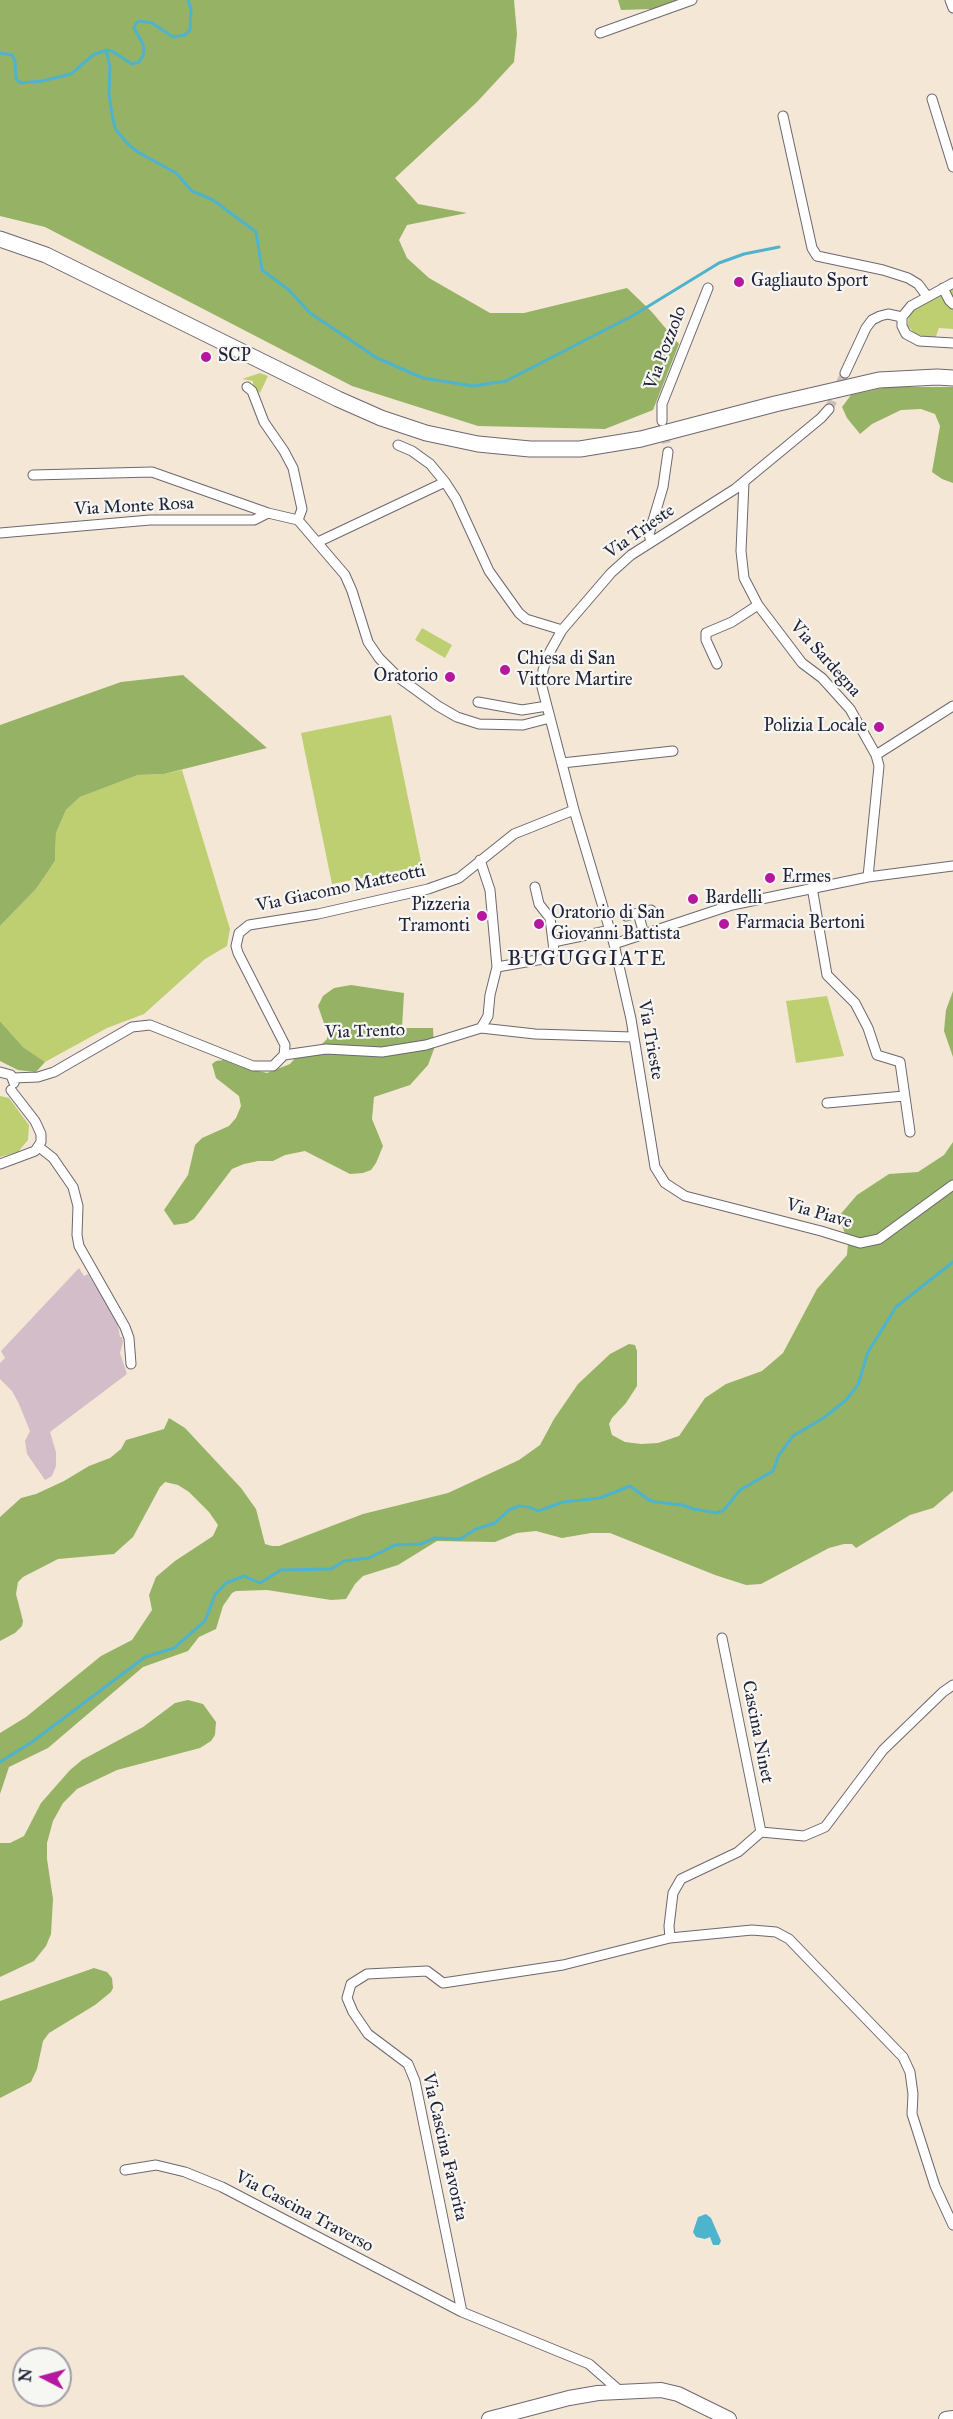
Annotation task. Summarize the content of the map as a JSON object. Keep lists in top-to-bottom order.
{
  "streets": {
    "street": [
      "Via Pozzolo",
      "Via Monte Rosa",
      "Via Trieste",
      "Via Sardegna",
      "Via Giacomo Matteotti",
      "Via Trento",
      "Via Piave",
      "Cascina Ninet",
      "Via Cascina Favorita",
      "Via Cascina Traverso"
    ]
  },
  "crossings": [
    ["Via Trieste", "Via Sardegna"],
    ["Via Trieste", "Via Giacomo Matteotti"],
    ["Via Trieste", "Via Trento"],
    ["Via Trieste", "Via Piave"],
    ["Via Giacomo Matteotti", "Via Trento"],
    ["Via Cascina Favorita", "Via Cascina Traverso"]
  ],
  "districts": ["BUGUGGIATE"],
  "places": [
    "Gagliauto Sport",
    "SCP",
    "Chiesa di San Vittore Martire",
    "Oratorio",
    "Polizia Locale",
    "Ermes",
    "Bardelli",
    "Pizzeria Tramonti",
    "Oratorio di San Giovanni Battista",
    "Farmacia Bertoni"
  ],
  "north": "left"
}
